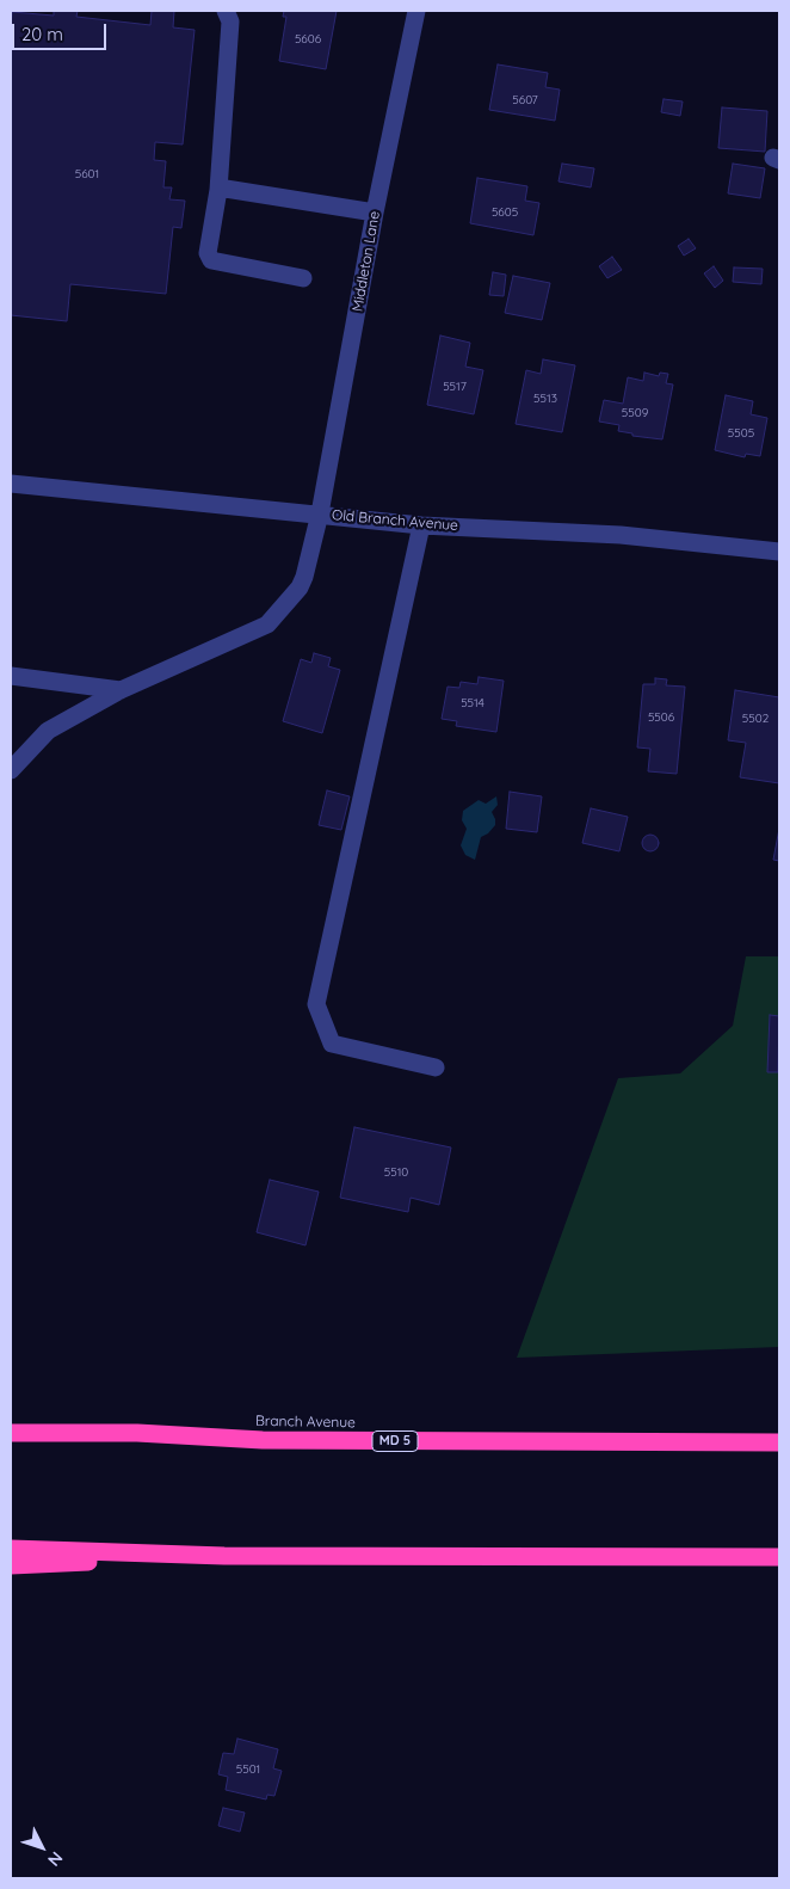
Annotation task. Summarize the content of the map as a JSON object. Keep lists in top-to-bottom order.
{
  "streets": {
    "highway": ["Branch Avenue", "MD 5"],
    "street": ["Middleton Lane", "Old Branch Avenue"]
  },
  "crossings": [
    ["Middleton Lane", "Old Branch Avenue"]
  ],
  "house_numbers": [
    "5606",
    "5607",
    "5601",
    "5605",
    "5517",
    "5513",
    "5509",
    "5505",
    "5514",
    "5506",
    "5502",
    "5510",
    "5501"
  ],
  "scale_bar": "20 m",
  "north": "bottom right"
}
